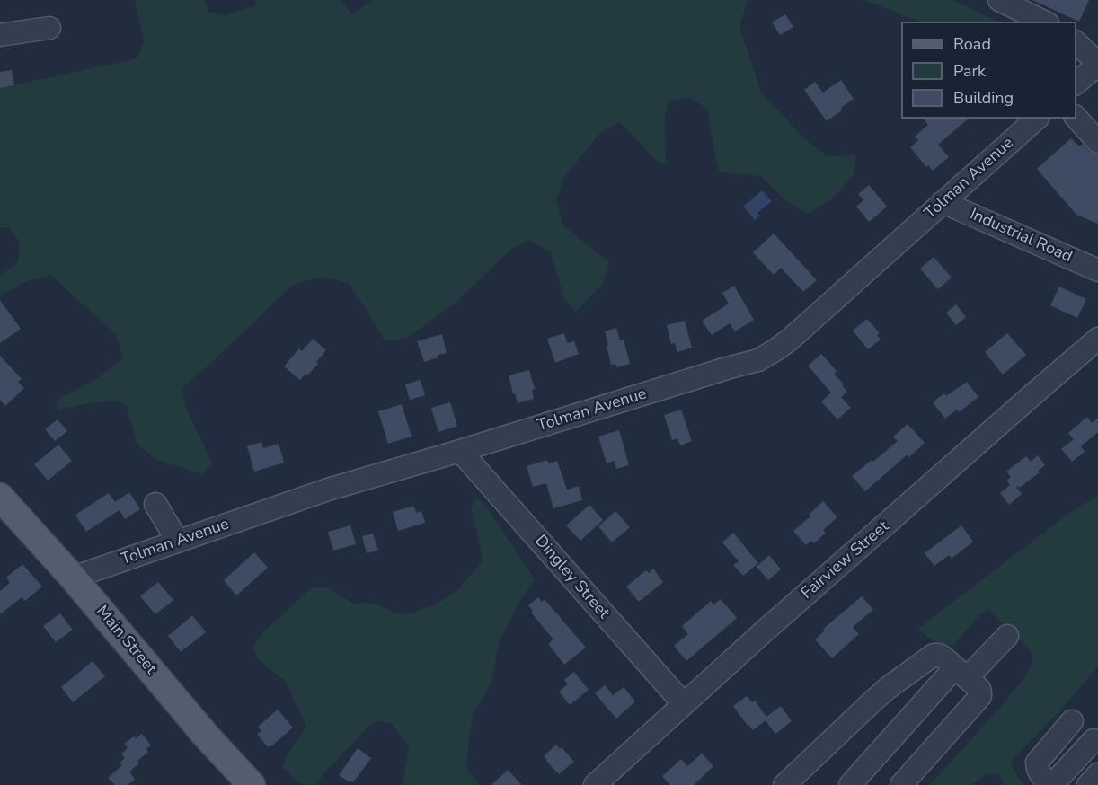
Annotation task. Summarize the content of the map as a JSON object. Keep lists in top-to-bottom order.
{
  "streets": {
    "main road": ["Main Street"],
    "street": [
      "Tolman Avenue",
      "Industrial Road",
      "Fairview Street",
      "Dingley Street"
    ]
  },
  "crossings": [
    ["Tolman Avenue", "Industrial Road"],
    ["Tolman Avenue", "Dingley Street"],
    ["Tolman Avenue", "Main Street"],
    ["Fairview Street", "Dingley Street"]
  ],
  "legend": ["Road", "Park", "Building"]
}
